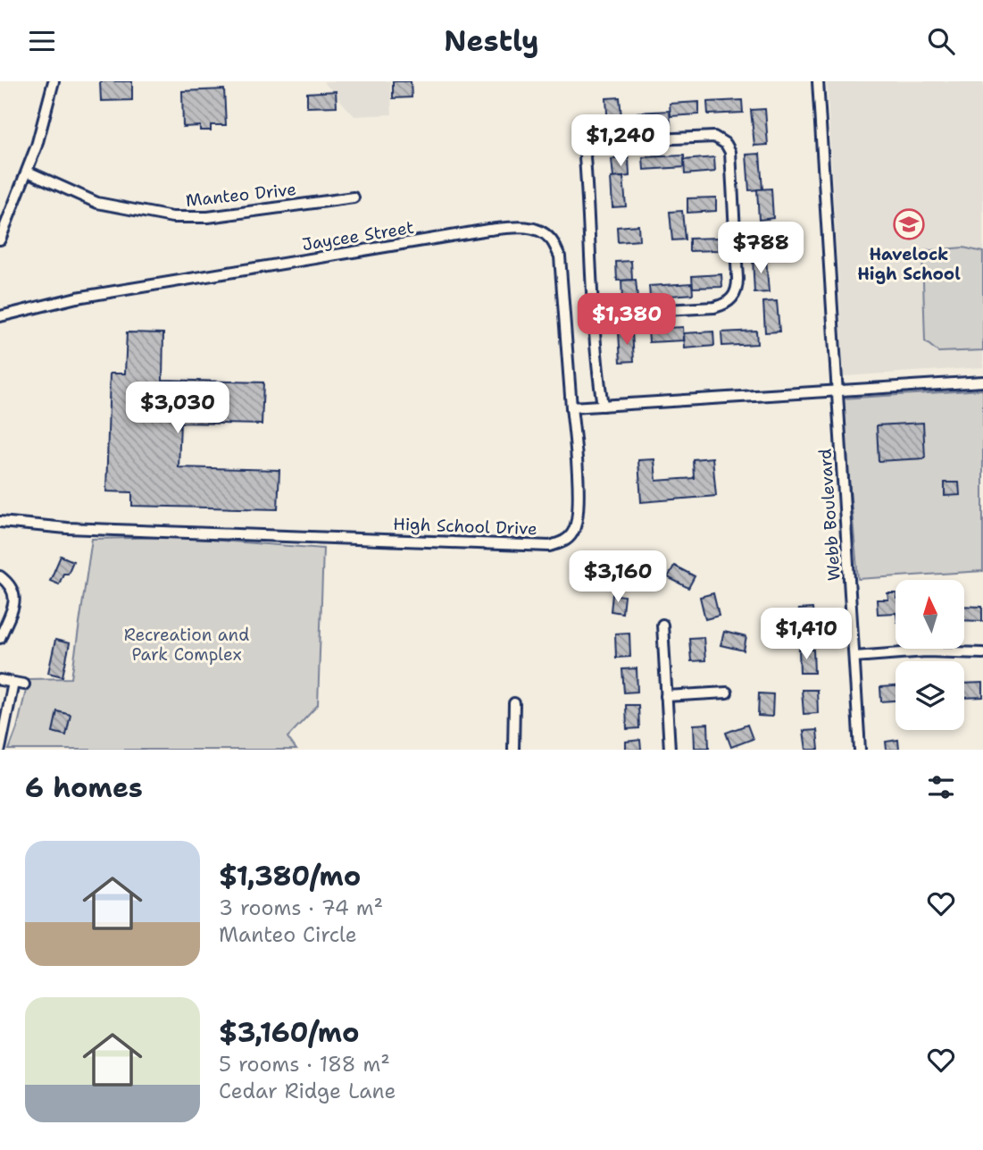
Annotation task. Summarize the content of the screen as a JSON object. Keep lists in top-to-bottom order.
{
  "streets": {
    "street": [
      "Manteo Drive",
      "Jaycee Street",
      "Webb Boulevard",
      "High School Drive"
    ]
  },
  "crossings": [
    ["Jaycee Street", "High School Drive"]
  ],
  "parks": ["Recreation and Park Complex"],
  "places": {
    "school or university": ["Havelock High School"]
  },
  "north": "top",
  "page": {
    "header": "Nestly",
    "price": [
      "$1,240",
      "$788",
      "$1,380",
      "$3,030",
      "$3,160",
      "$1,410"
    ],
    "heading": "6 homes",
    "list": [
      {
        "name": "$1,380/mo",
        "note": "3 rooms · 74 m² · Manteo Circle"
      },
      {
        "name": "$3,160/mo",
        "note": "5 rooms · 188 m² · Cedar Ridge Lane"
      }
    ]
  }
}
